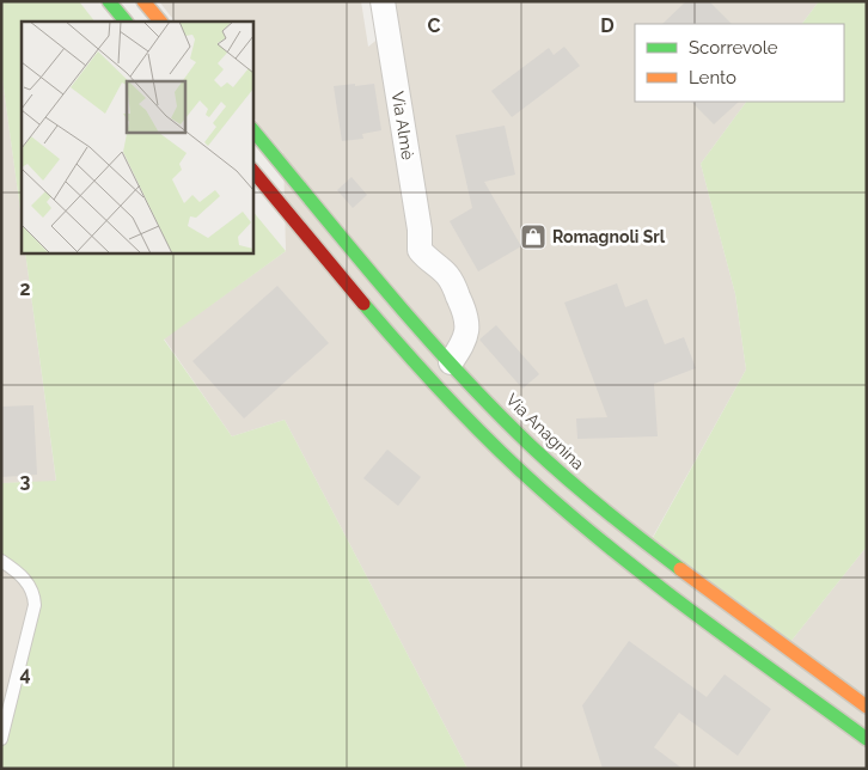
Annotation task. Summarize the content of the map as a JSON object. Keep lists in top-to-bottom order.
{
  "streets": {
    "main road": ["Via Anagnina"],
    "street": ["Via Almè"]
  },
  "crossings": [
    ["Via Almè", "Via Anagnina"]
  ],
  "places": {
    "shop": ["Romagnoli Srl"]
  },
  "legend": ["Scorrevole", "Lento"],
  "grid": {
    "columns": ["C", "D"],
    "rows": ["2", "3", "4"]
  }
}
